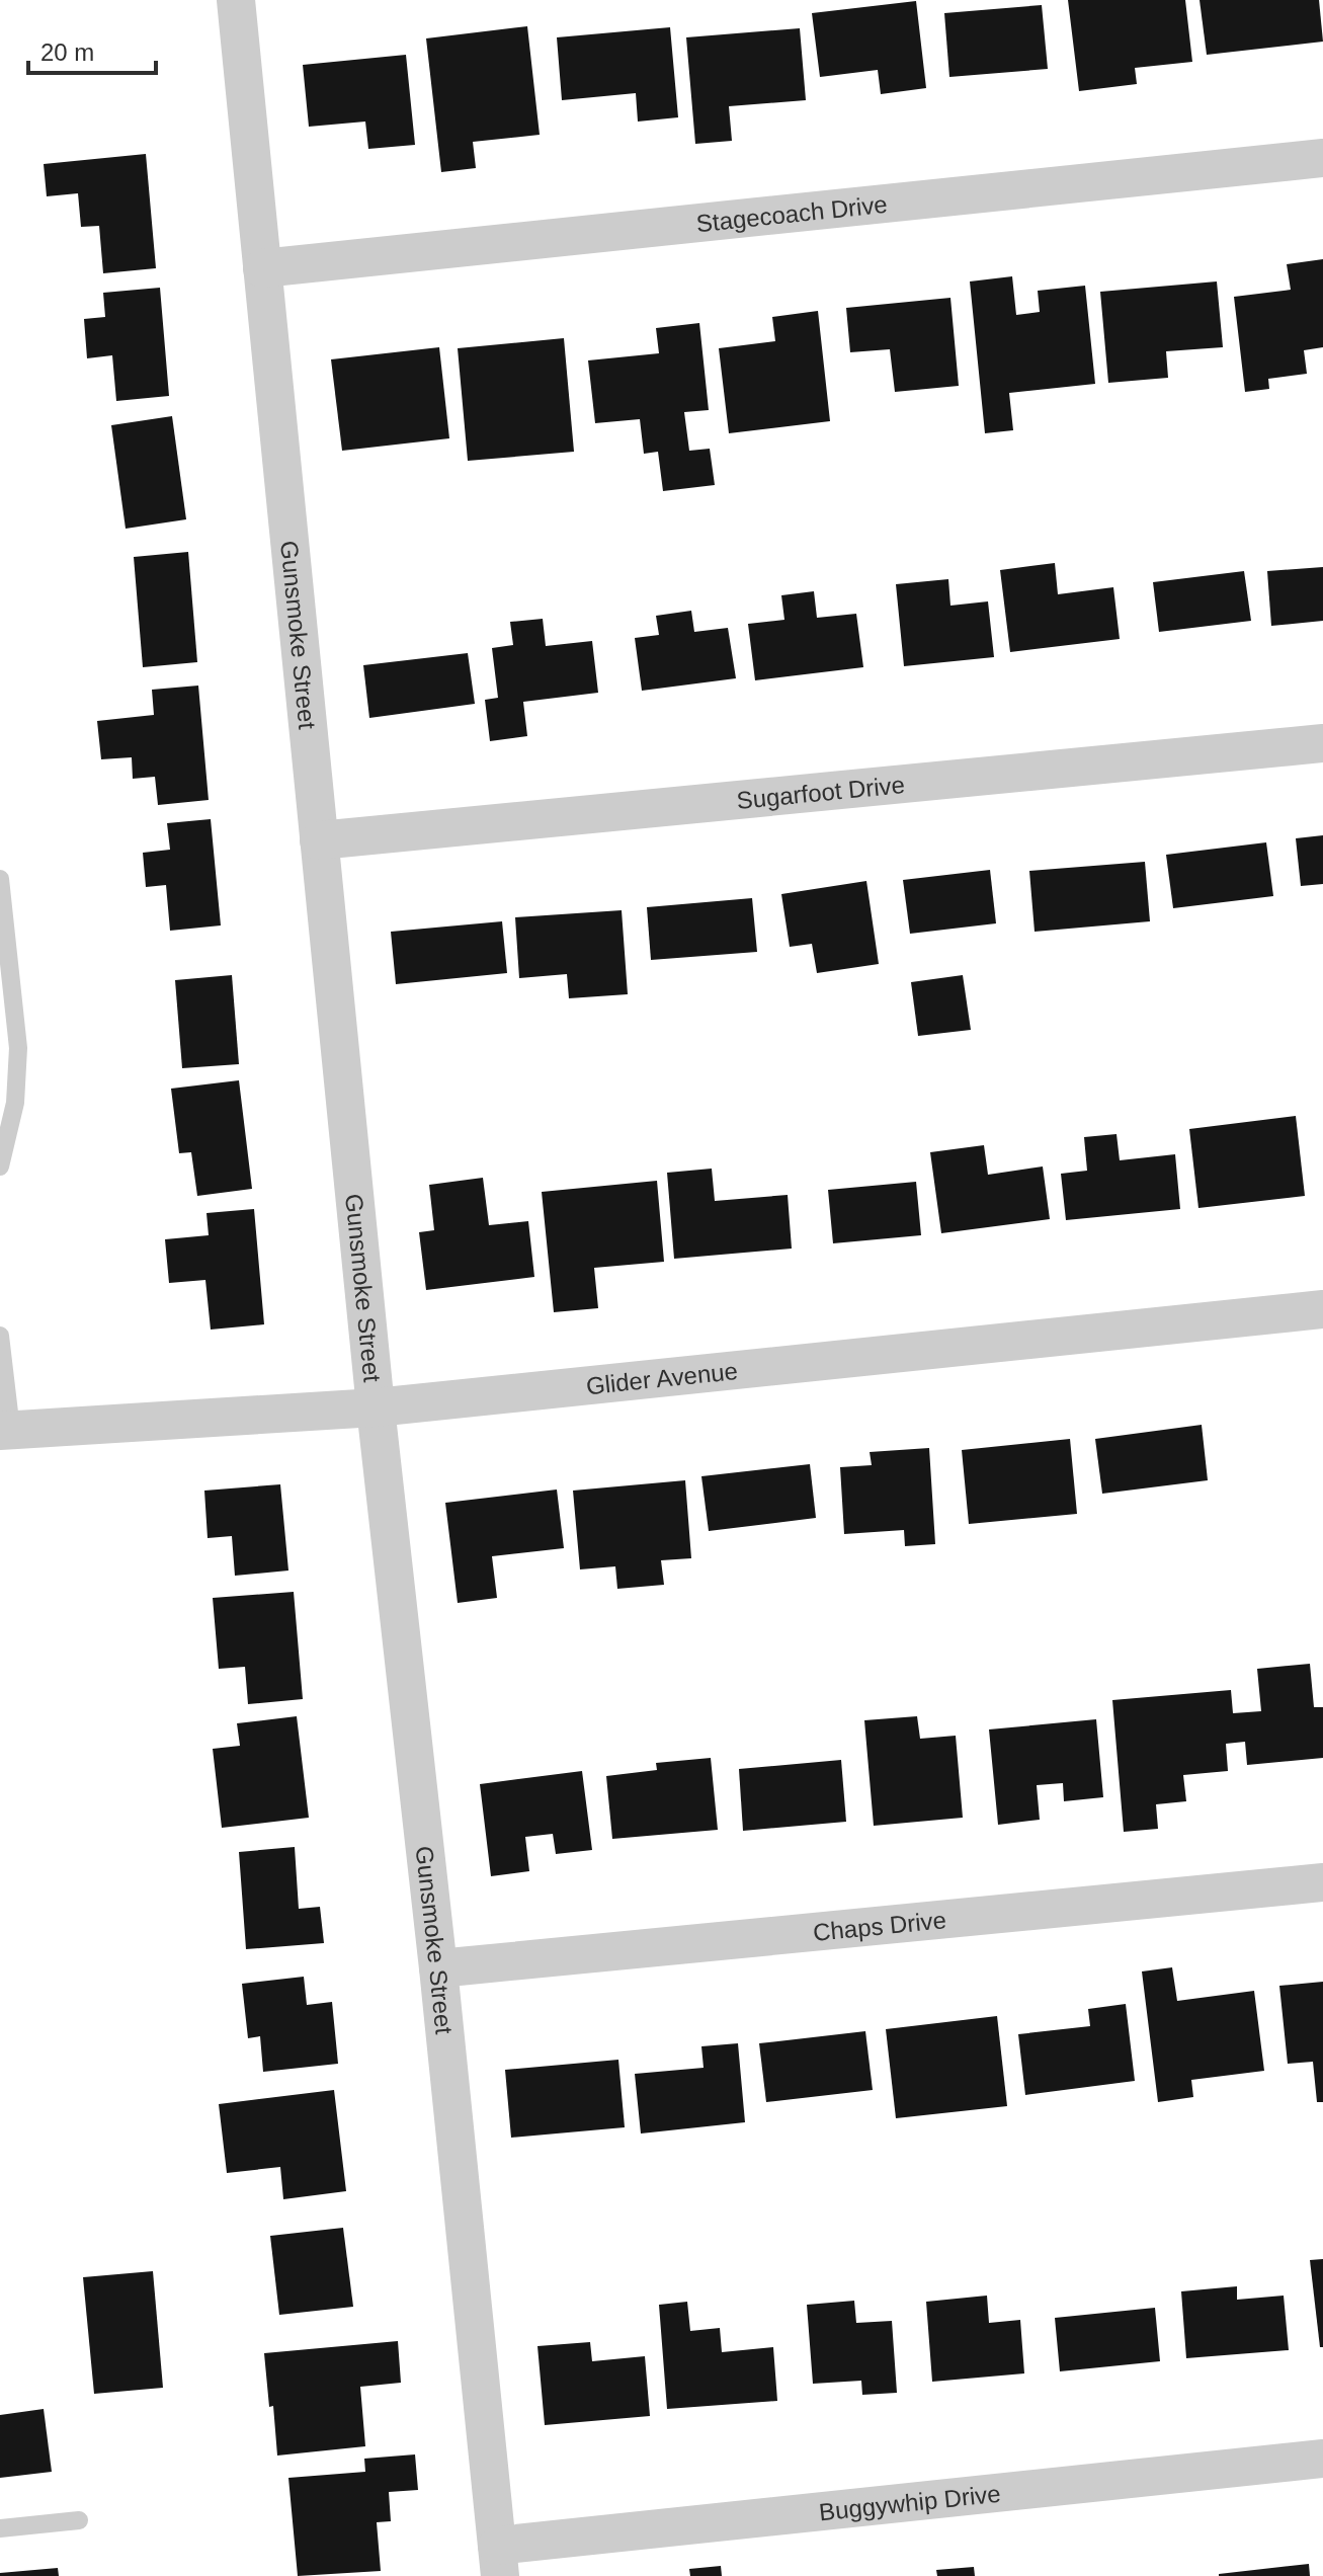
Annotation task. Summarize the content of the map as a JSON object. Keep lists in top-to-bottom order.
{
  "streets": {
    "street": [
      "Stagecoach Drive",
      "Gunsmoke Street",
      "Sugarfoot Drive",
      "Glider Avenue",
      "Chaps Drive",
      "Buggywhip Drive"
    ]
  },
  "crossings": [
    ["Stagecoach Drive", "Gunsmoke Street"],
    ["Gunsmoke Street", "Sugarfoot Drive"],
    ["Gunsmoke Street", "Glider Avenue"],
    ["Gunsmoke Street", "Chaps Drive"],
    ["Gunsmoke Street", "Buggywhip Drive"]
  ],
  "scale_bar": "20 m"
}
